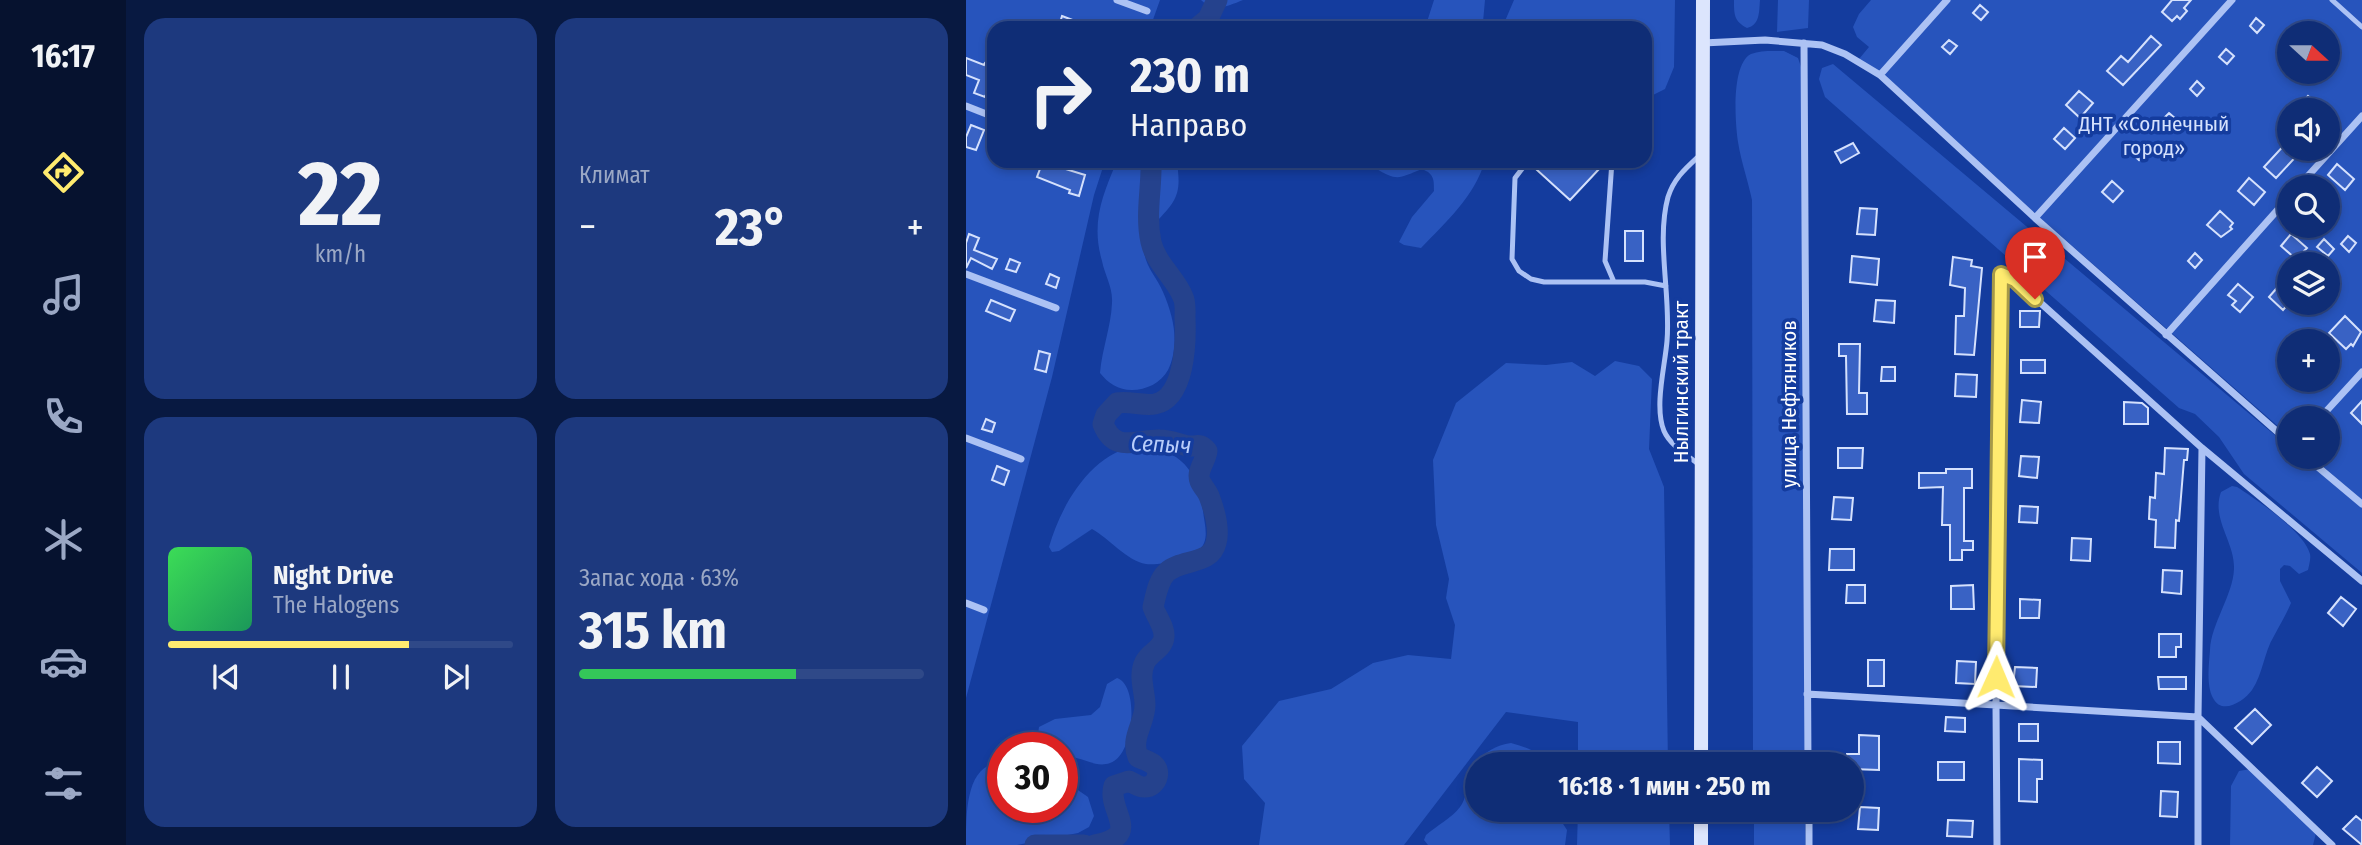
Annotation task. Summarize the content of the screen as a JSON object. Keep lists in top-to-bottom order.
{
  "streets": {
    "main road": ["Нылгинский тракт"],
    "street": ["улица Нефтяников"]
  },
  "water": ["Сепыч"],
  "parks": ["ДНТ «Солнечный город»"],
  "north": "right",
  "page": {
    "tabs": "16:17",
    "tile": [
      ["22", "km/h"],
      "Климат",
      ["Запас хода · 63%", "315 km"]
    ],
    "map_buttons": ["+", "−"],
    "turn": ["230 m", "Направо"],
    "heat": ["−", "23°", "+"],
    "song": ["Night Drive", "The Halogens"],
    "limit": "30",
    "trip": "16:18 · 1 мин · 250 m"
  }
}
